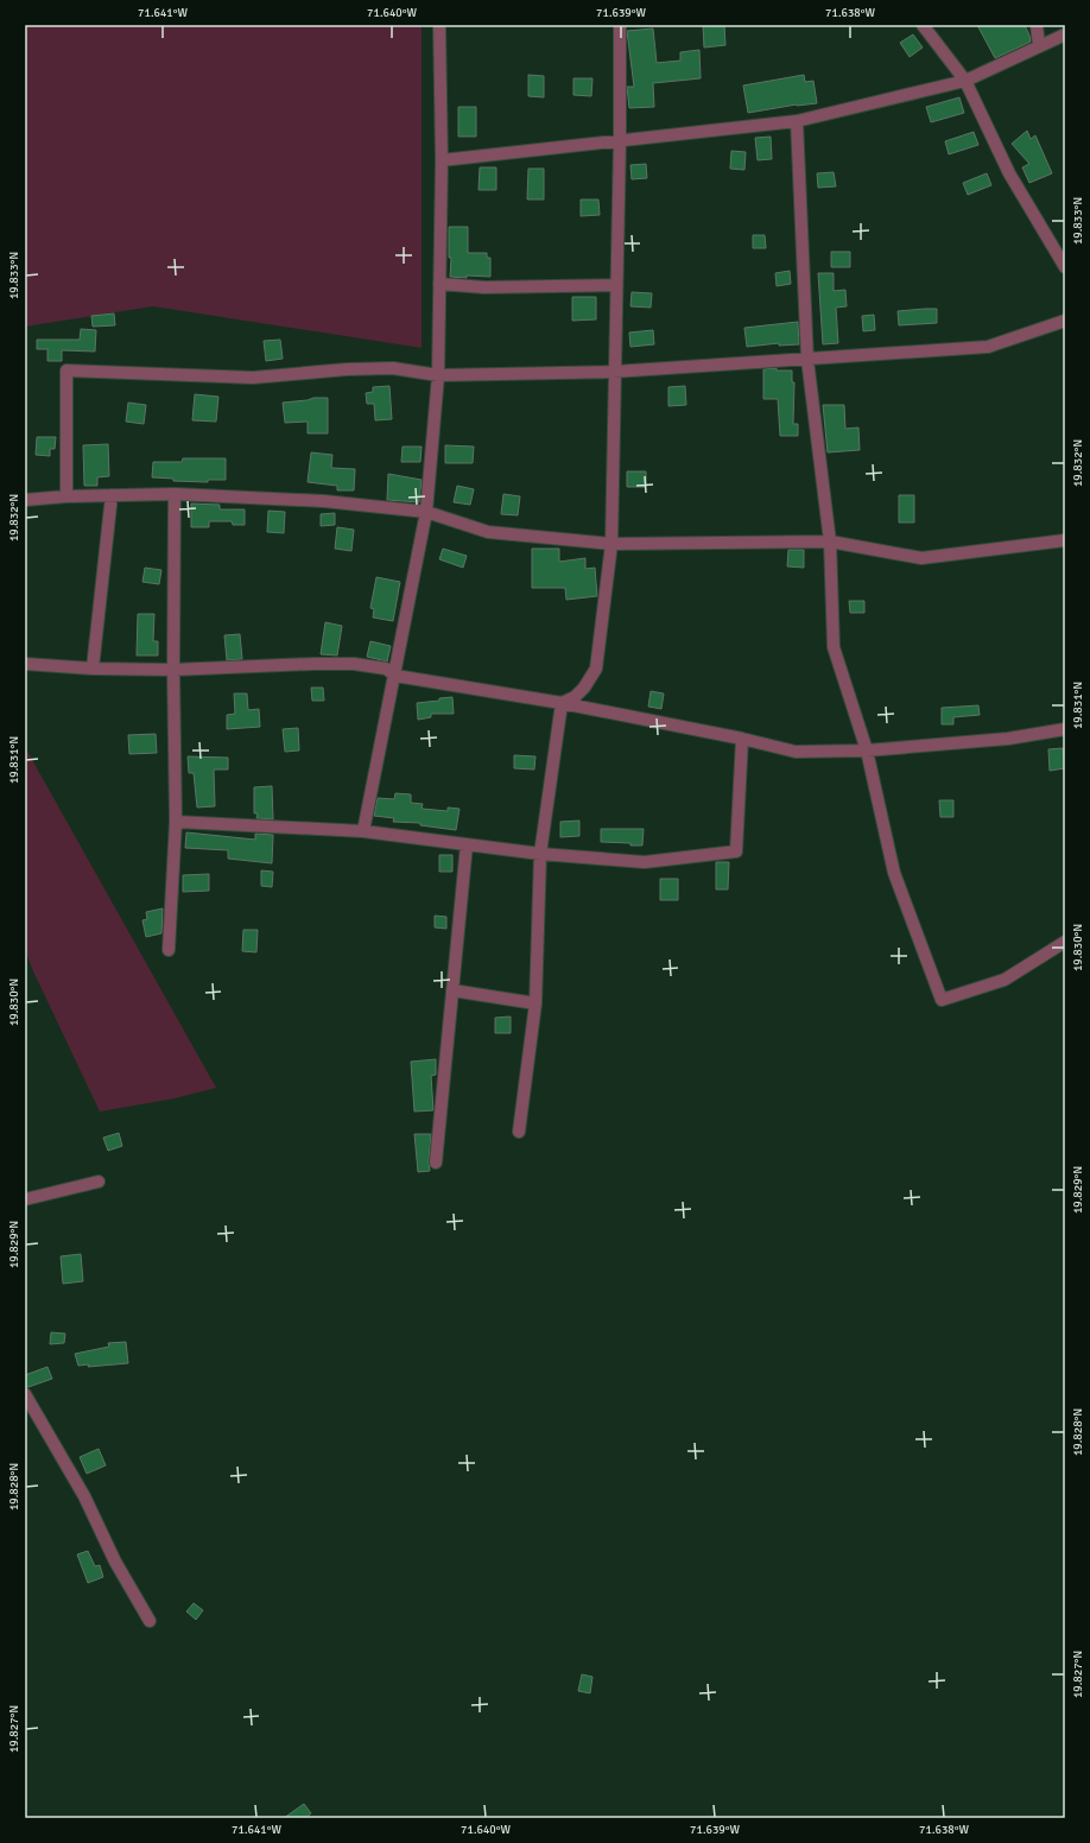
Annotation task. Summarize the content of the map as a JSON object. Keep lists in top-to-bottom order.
{
  "coordinates": [
    "71.641°W",
    "71.640°W",
    "71.639°W",
    "71.638°W",
    "19.833°N",
    "19.832°N",
    "19.831°N",
    "19.830°N",
    "19.829°N",
    "19.828°N",
    "19.827°N"
  ]
}
